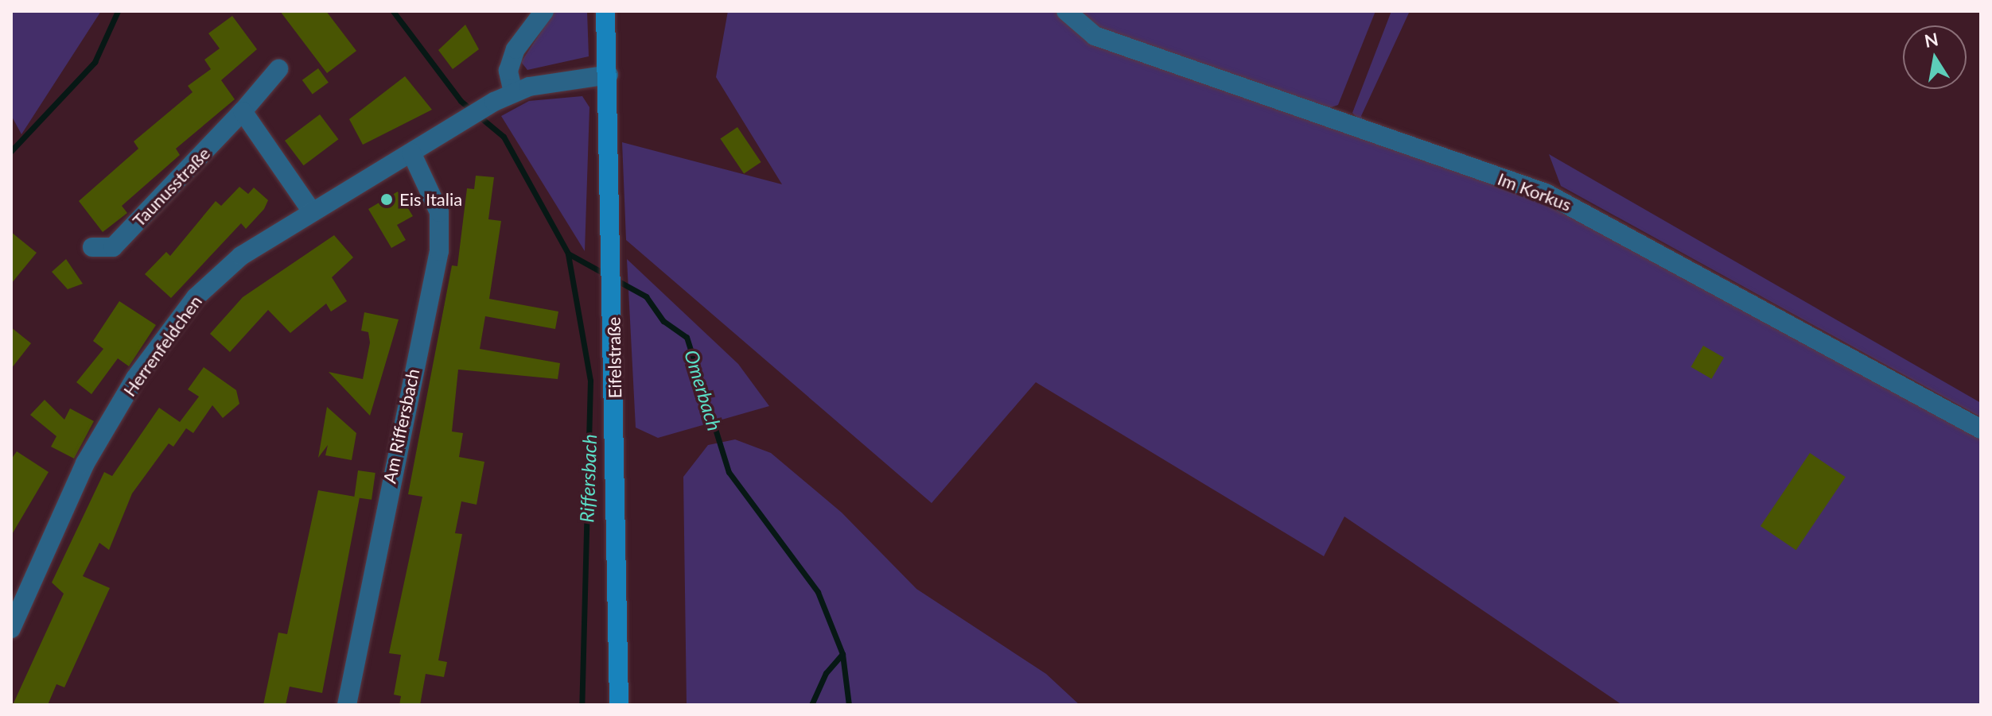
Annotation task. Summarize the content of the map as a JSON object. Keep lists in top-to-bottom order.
{
  "streets": {
    "main road": ["Eifelstraße"],
    "street": [
      "Taunusstraße",
      "Im Korkus",
      "Herrenfeldchen",
      "Am Riffersbach"
    ]
  },
  "crossings": [
    ["Herrenfeldchen", "Eifelstraße"],
    ["Herrenfeldchen", "Am Riffersbach"]
  ],
  "water": ["Omerbach", "Riffersbach"],
  "places": ["Eis Italia"],
  "north": "top"
}
